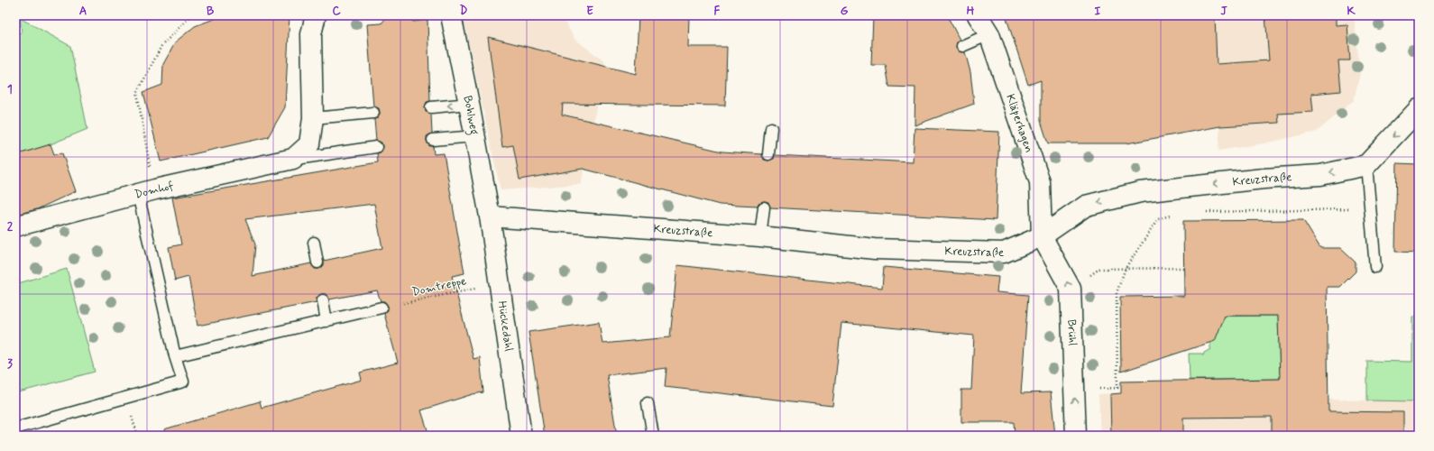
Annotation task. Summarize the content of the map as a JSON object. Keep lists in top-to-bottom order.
{
  "streets": {
    "street": [
      "Bohlweg",
      "Kläperhagen",
      "Kreuzstraße",
      "Domhof",
      "Hückedahl",
      "Brühl"
    ],
    "path": ["Domtreppe"]
  },
  "crossings": [
    ["Bohlweg", "Kreuzstraße"],
    ["Bohlweg", "Hückedahl"],
    ["Kläperhagen", "Kreuzstraße"],
    ["Kläperhagen", "Brühl"],
    ["Kreuzstraße", "Hückedahl"],
    ["Kreuzstraße", "Brühl"]
  ],
  "one_way": ["Kreuzstraße", "Brühl"],
  "grid": {
    "columns": [
      "A",
      "B",
      "C",
      "D",
      "E",
      "F",
      "G",
      "H",
      "I",
      "J",
      "K"
    ],
    "rows": ["1", "2", "3"]
  }
}
